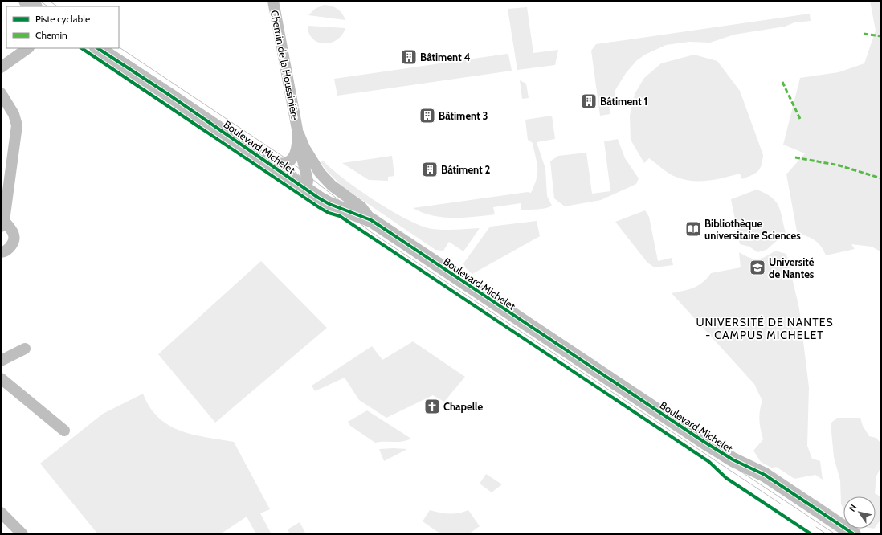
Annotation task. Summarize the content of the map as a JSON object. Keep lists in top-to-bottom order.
{
  "streets": {
    "street": ["Chemin de la Houssinière", "Boulevard Michelet"]
  },
  "crossings": [
    ["Chemin de la Houssinière", "Boulevard Michelet"]
  ],
  "districts": ["UNIVERSITÉ DE NANTES - CAMPUS MICHELET"],
  "places": {
    "building": [
      "Bâtiment 4",
      "Bâtiment 1",
      "Bâtiment 3",
      "Bâtiment 2"
    ],
    "library": ["Bibliothèque universitaire Sciences"],
    "school or university": ["Université de Nantes"],
    "church": ["Chapelle"]
  },
  "legend": ["Piste cyclable", "Chemin"],
  "north": "top left"
}
